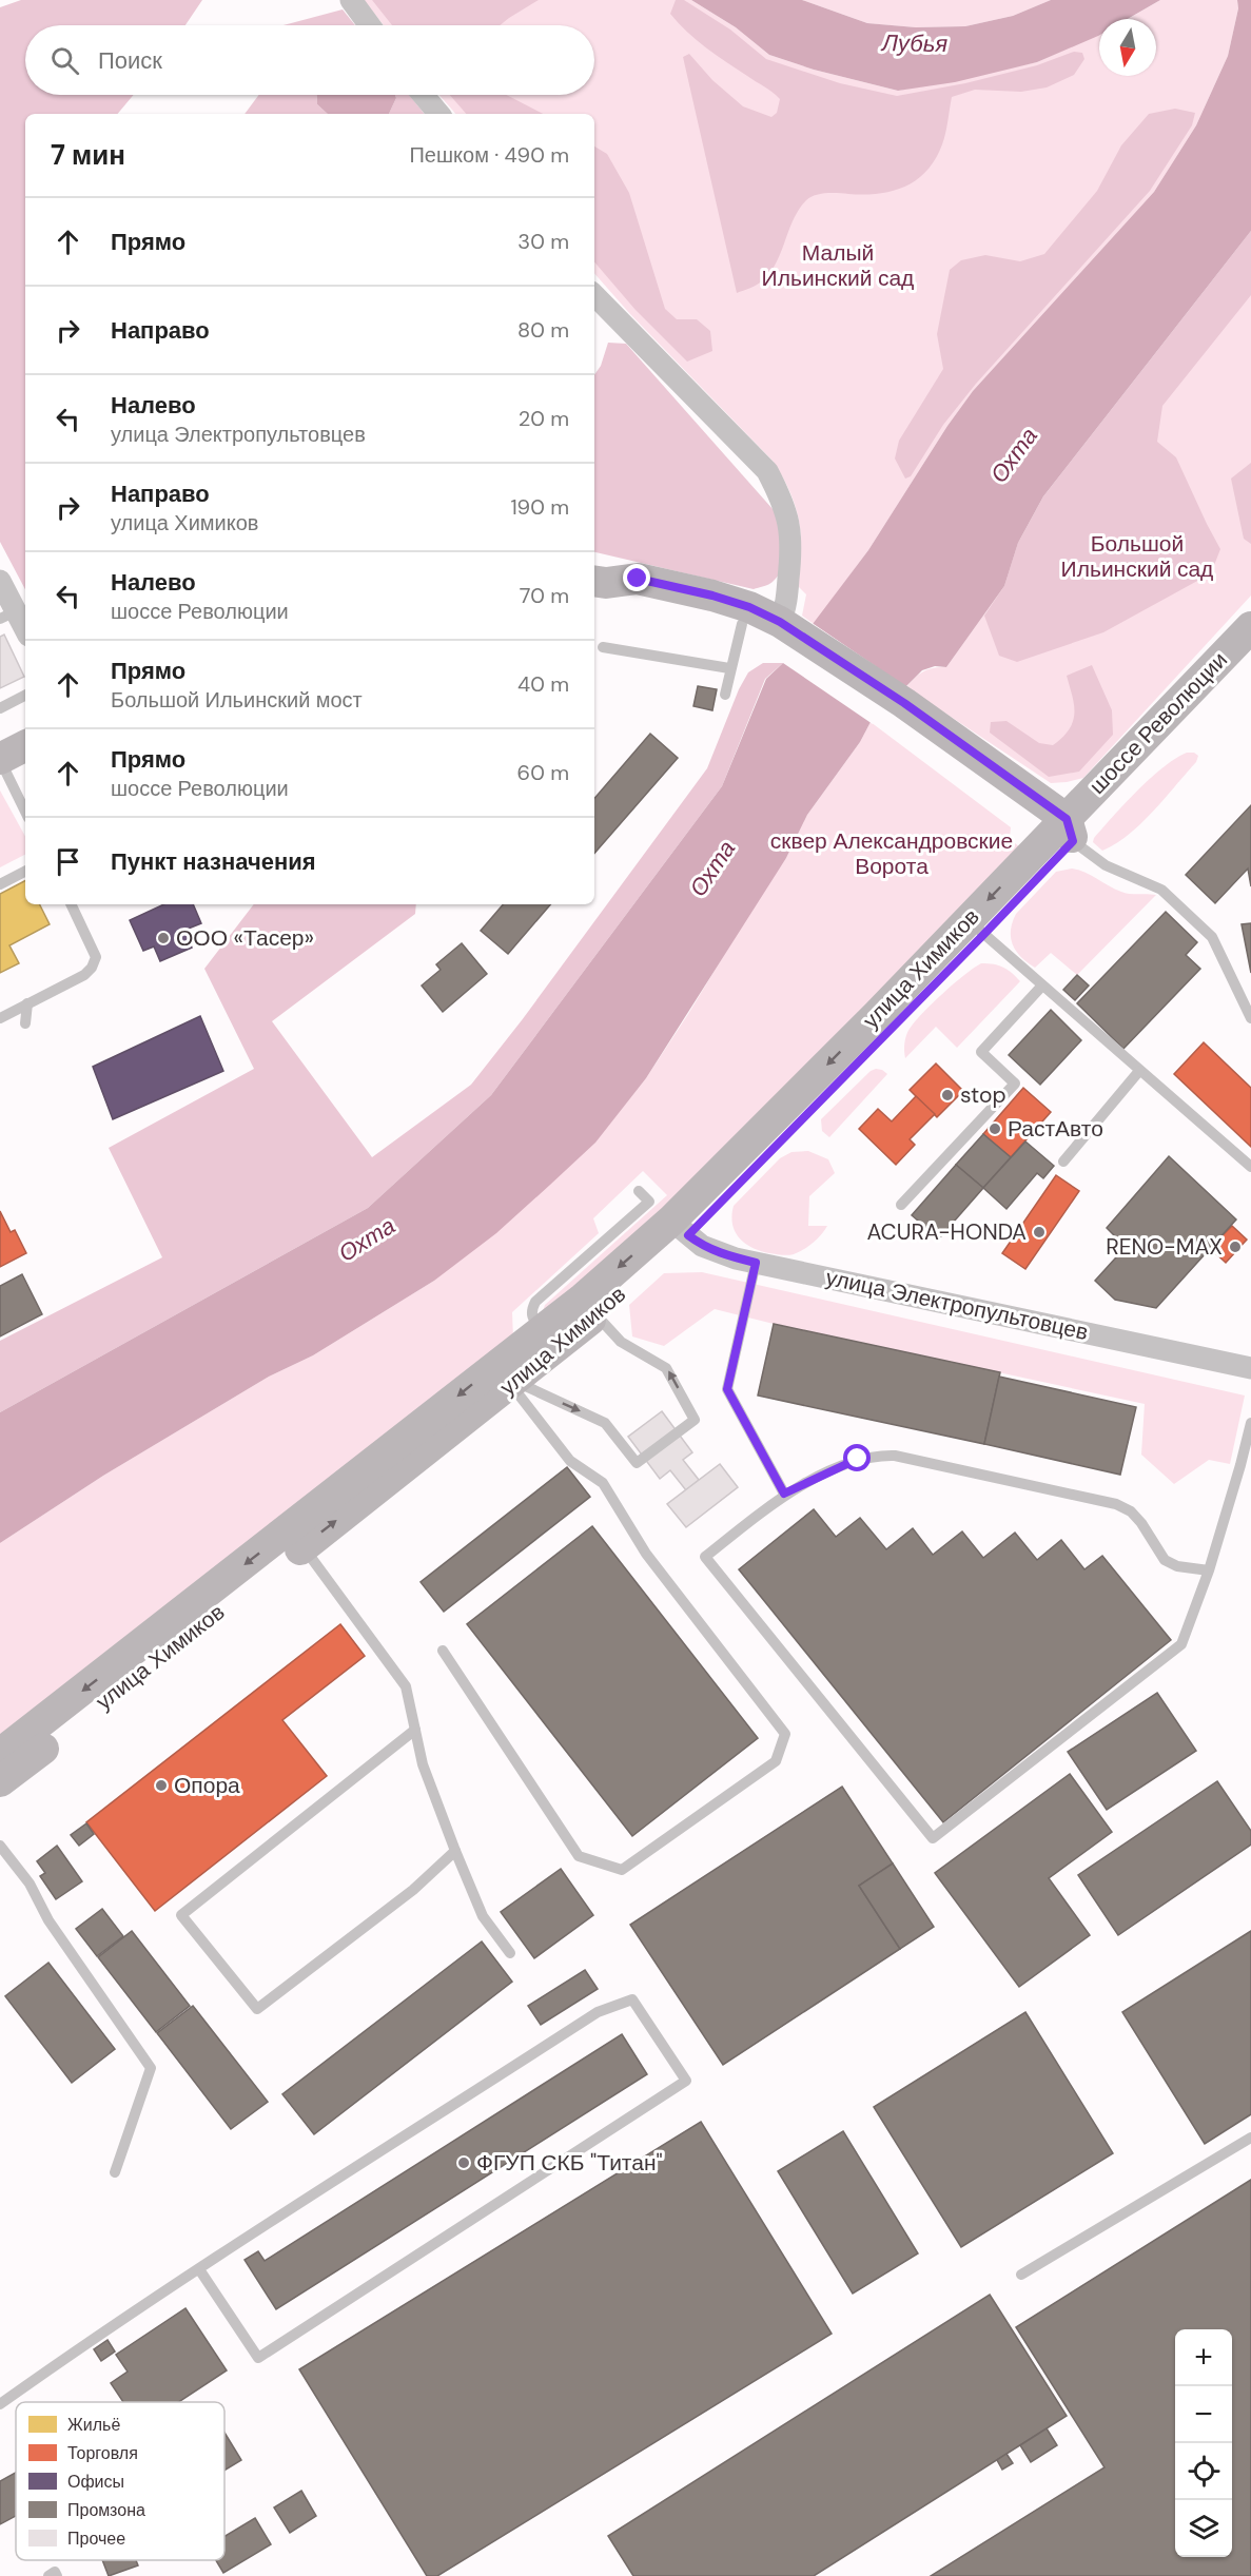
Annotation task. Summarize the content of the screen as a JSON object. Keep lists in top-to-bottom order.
{
  "streets": {
    "street": ["шоссе Революции", "улица Химиков", "улица Электропультовцев"]
  },
  "crossings": [
    ["шоссе Революции", "улица Химиков"],
    ["улица Химиков", "улица Электропультовцев"]
  ],
  "water": ["Лубья", "Охта"],
  "parks": ["Малый Ильинский сад", "Большой Ильинский сад", "сквер Александровские Ворота"],
  "places": [
    "ООО «Тасер»",
    "stop",
    "РастАвто",
    "ACURA-HONDA",
    "RENO-MAX",
    "Опора",
    "ФГУП СКБ \"Титан\""
  ],
  "legend": [
    "Жильё",
    "Торговля",
    "Офисы",
    "Промзона",
    "Прочее"
  ],
  "north": "bottom",
  "page": {
    "search": "Поиск",
    "heading": ["7 мин", "Пешком · 490 m"],
    "list": [
      ["Прямо", "30 m"],
      ["Направо", "80 m"],
      ["Налево", "улица Электропультовцев", "20 m"],
      ["Направо", "улица Химиков", "190 m"],
      ["Налево", "шоссе Революции", "70 m"],
      ["Прямо", "Большой Ильинский мост", "40 m"],
      ["Прямо", "шоссе Революции", "60 m"],
      "Пункт назначения"
    ],
    "map_buttons": ["+", "−"]
  }
}
